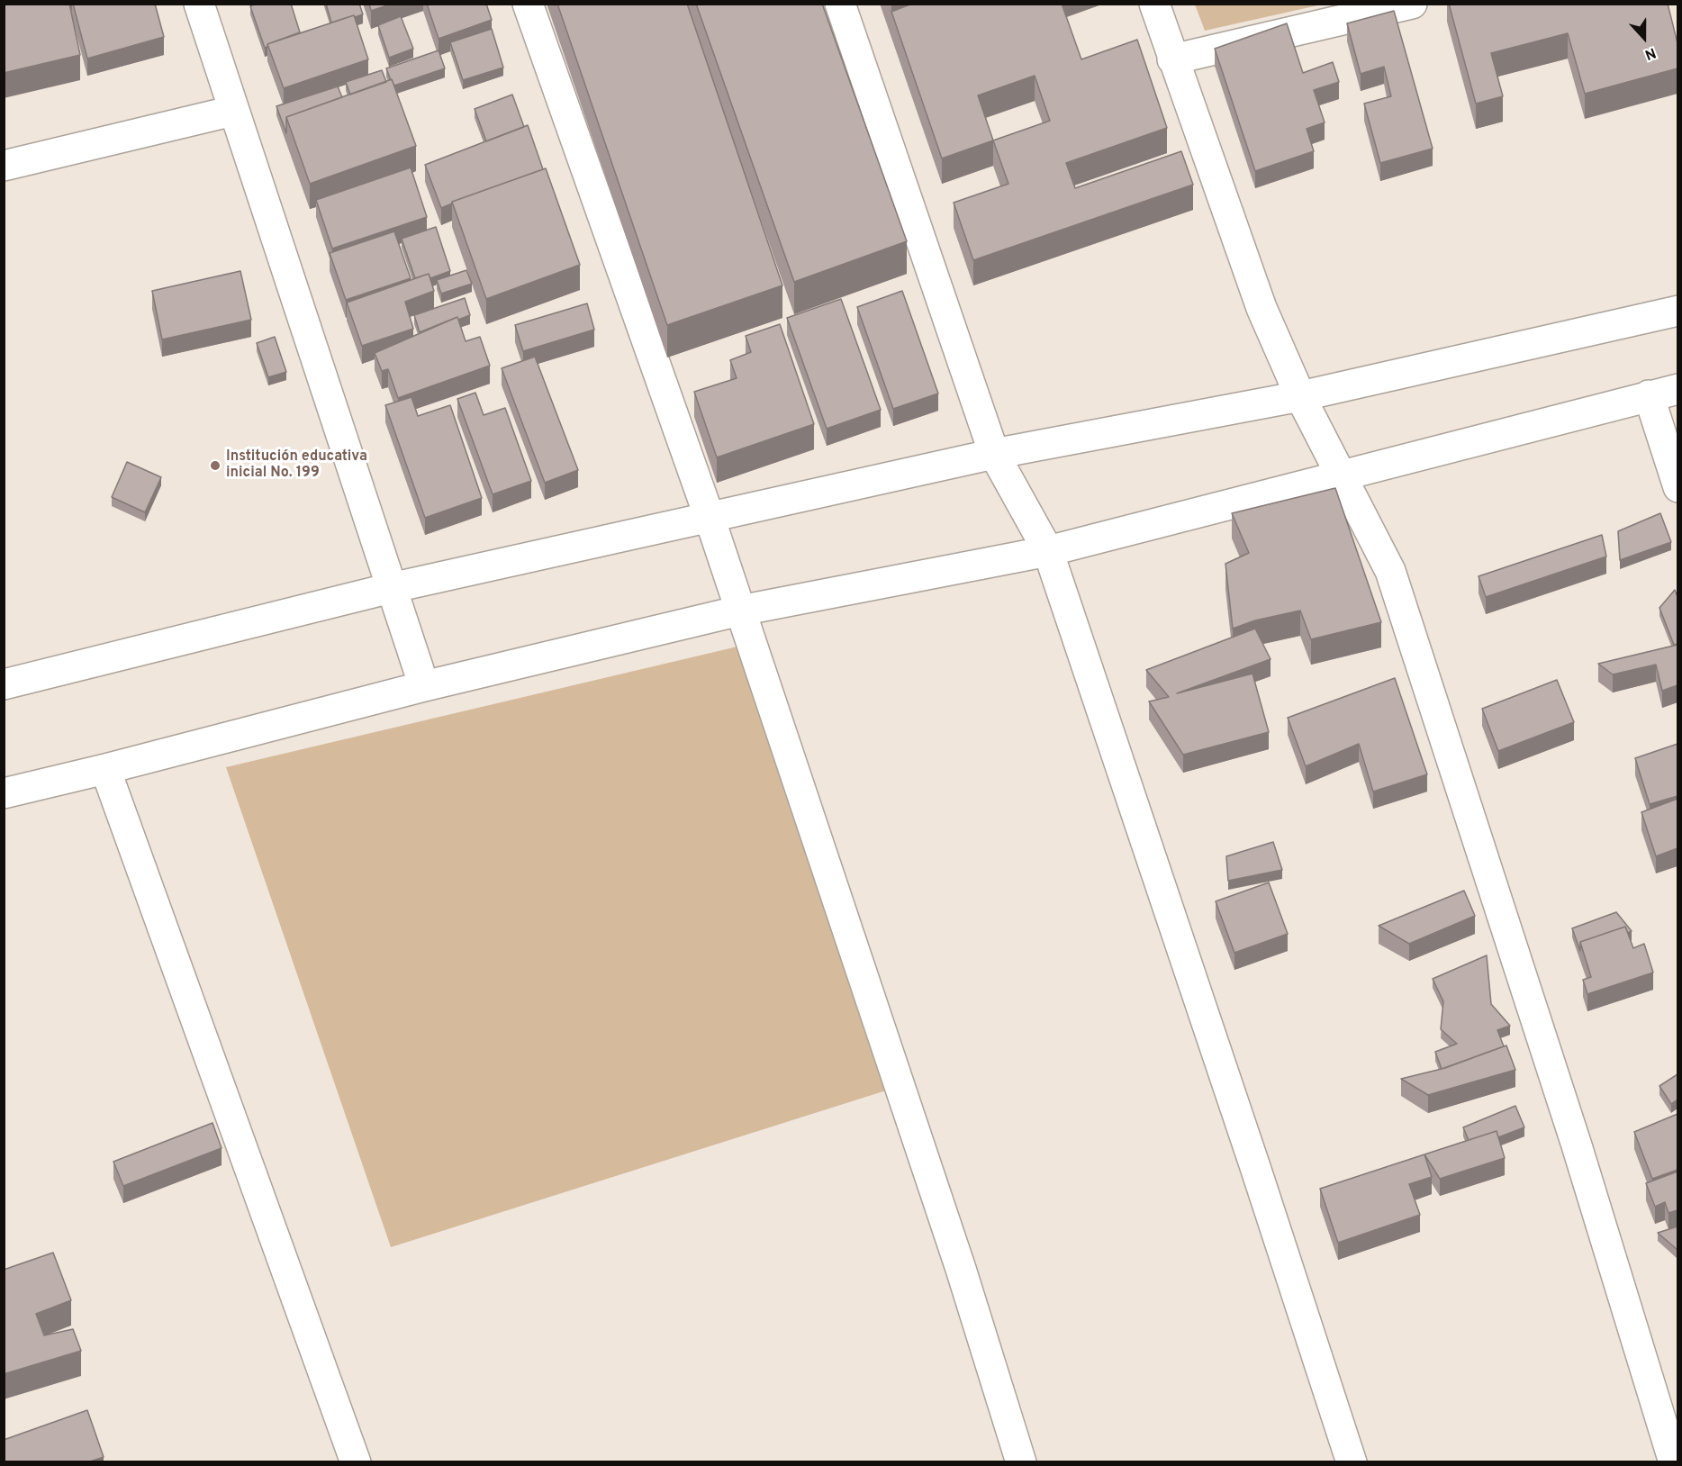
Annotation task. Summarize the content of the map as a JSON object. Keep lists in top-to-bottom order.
{
  "places": ["Institución educativa inicial No. 199"],
  "north": "bottom"
}
